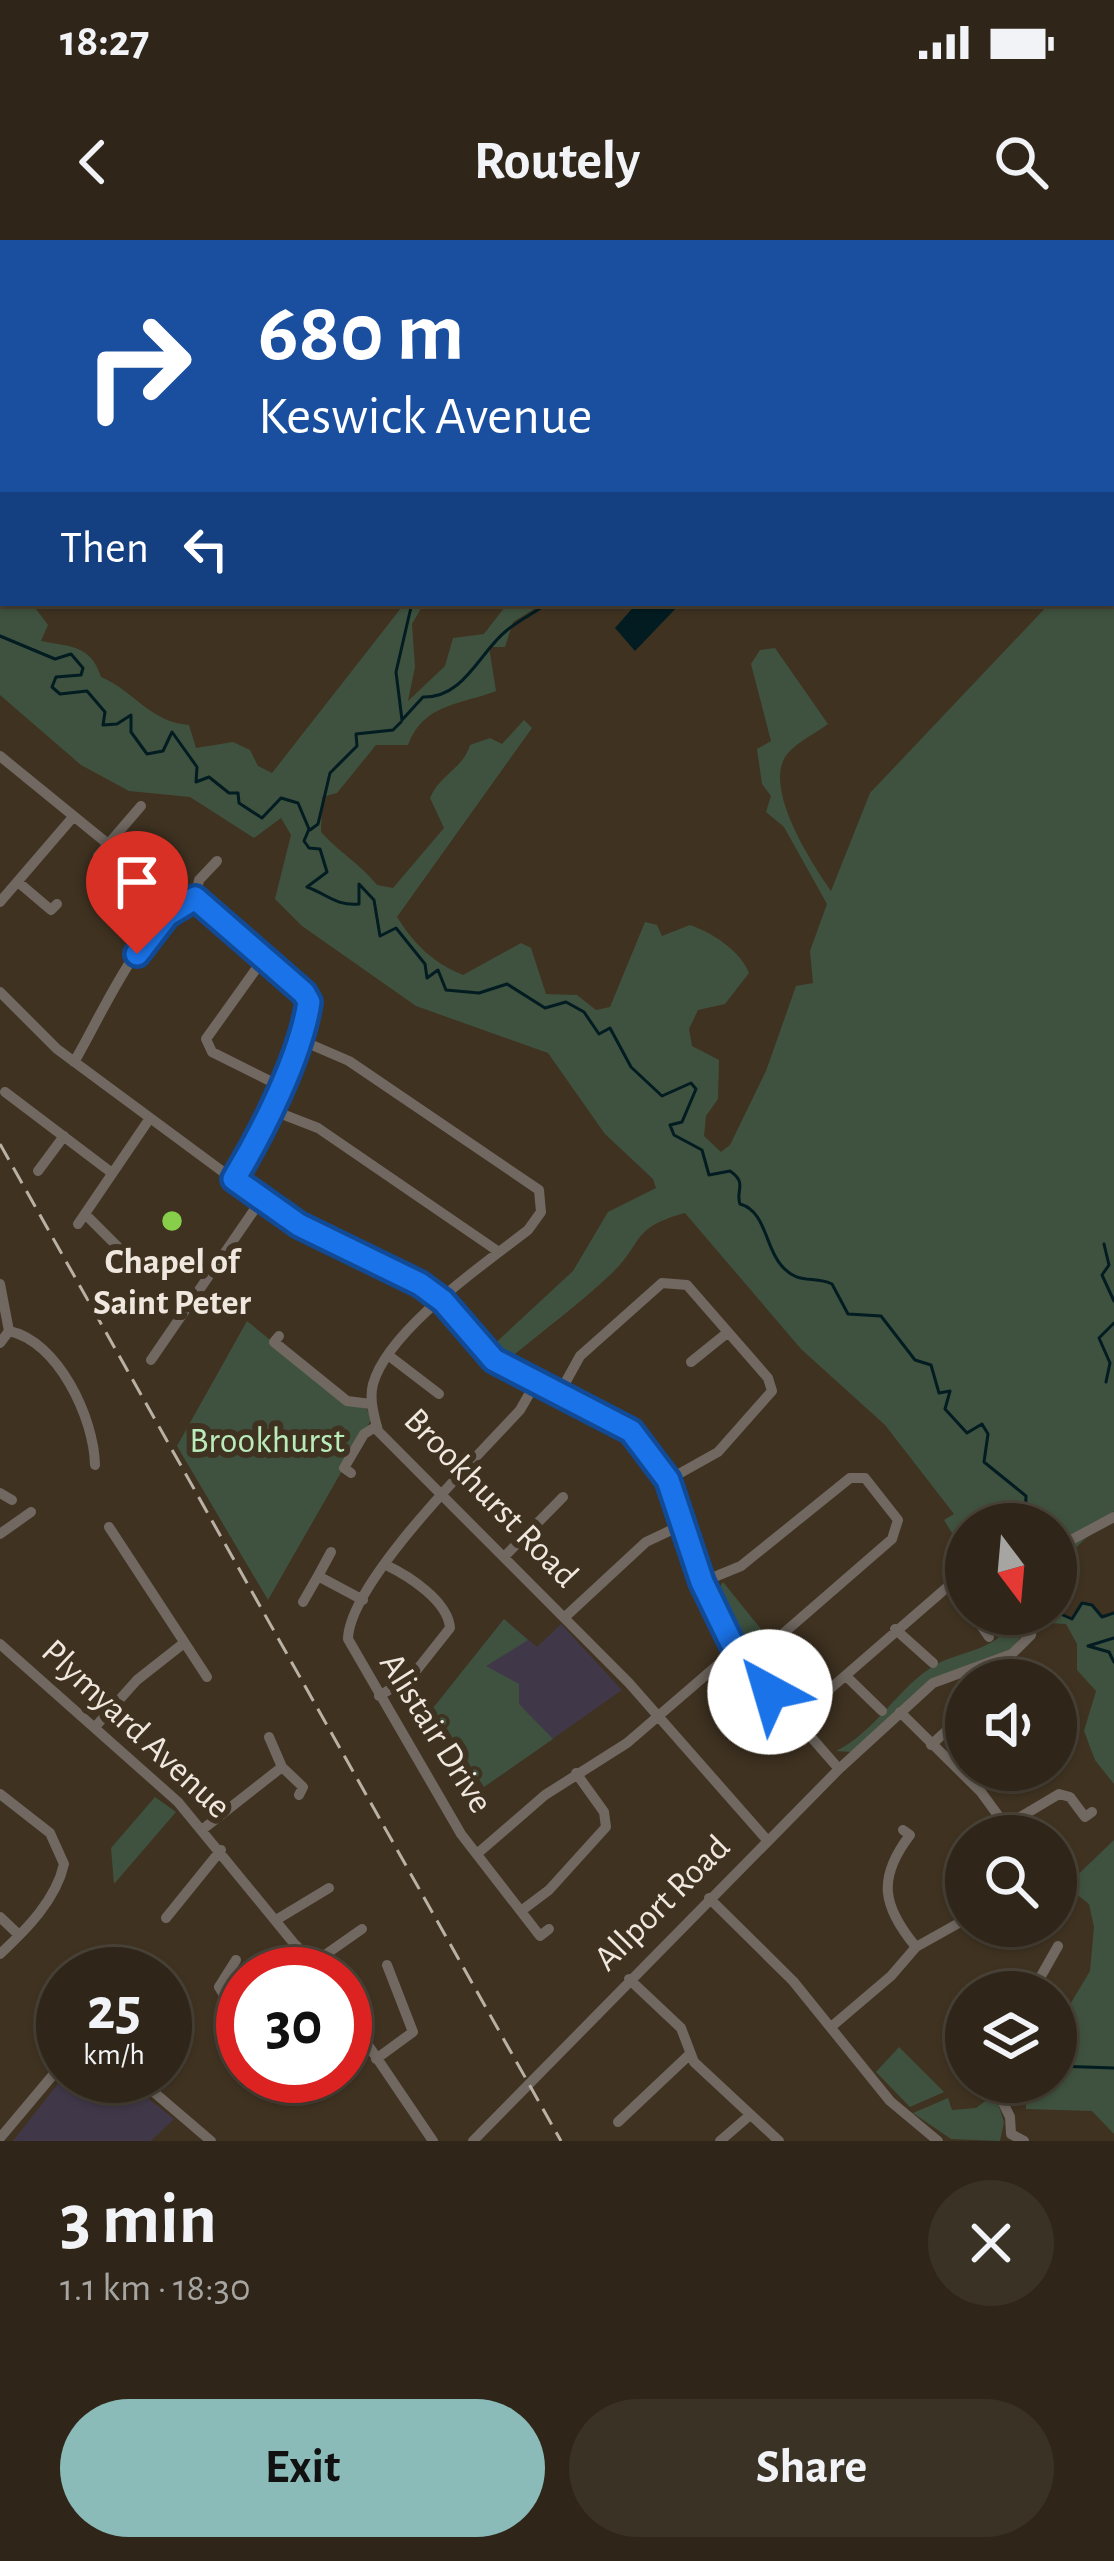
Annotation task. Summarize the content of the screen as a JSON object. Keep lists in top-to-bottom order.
{
  "streets": {
    "street": [
      "Brookhurst Road",
      "Plymyard Avenue",
      "Alistair Drive",
      "Allport Road"
    ]
  },
  "crossings": [
    ["Brookhurst Road", "Alistair Drive"],
    ["Brookhurst Road", "Allport Road"]
  ],
  "parks": ["Brookhurst"],
  "places": ["Chapel of Saint Peter"],
  "north": "bottom",
  "page": {
    "status": "18:27",
    "header": "Routely",
    "turn": ["680 m", "Keswick Avenue"],
    "then": "Then",
    "speed": "25 km/h",
    "limit": "30",
    "heading": ["3 min", "1.1 km · 18:30"],
    "buttons": ["Exit", "Share"]
  }
}
